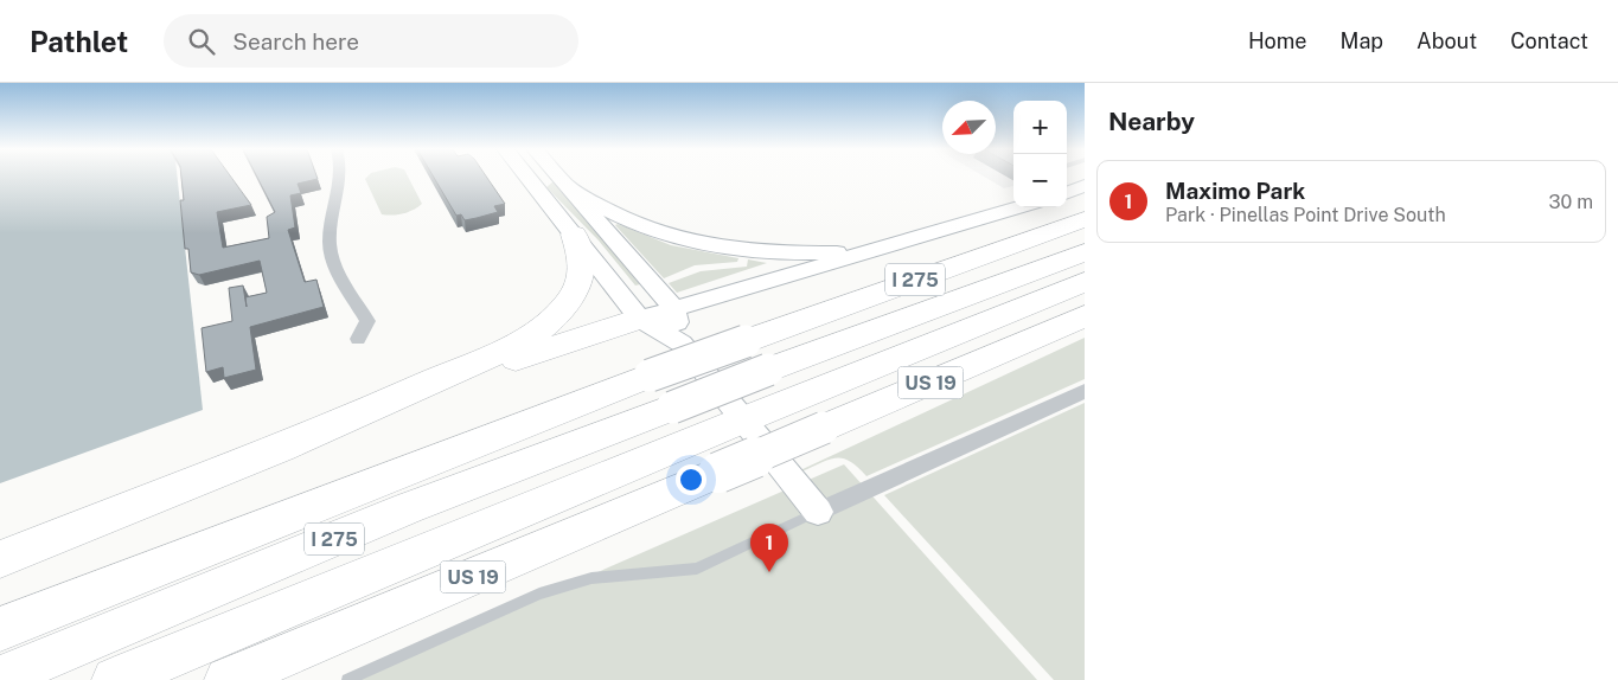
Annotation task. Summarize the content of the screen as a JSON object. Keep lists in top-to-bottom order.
{
  "streets": {
    "highway": ["I 275", "US 19"]
  },
  "north": "bottom left",
  "page": {
    "header": "Pathlet",
    "search": "Search here",
    "nav": [
      "Home",
      "Map",
      "About",
      "Contact"
    ],
    "heading": "Nearby",
    "map_buttons": ["+", "−"],
    "list": [
      {
        "mark": "1",
        "name": "Maximo Park",
        "note": "Park · Pinellas Point Drive South",
        "value": "30 m"
      }
    ],
    "pins": "1"
  }
}
